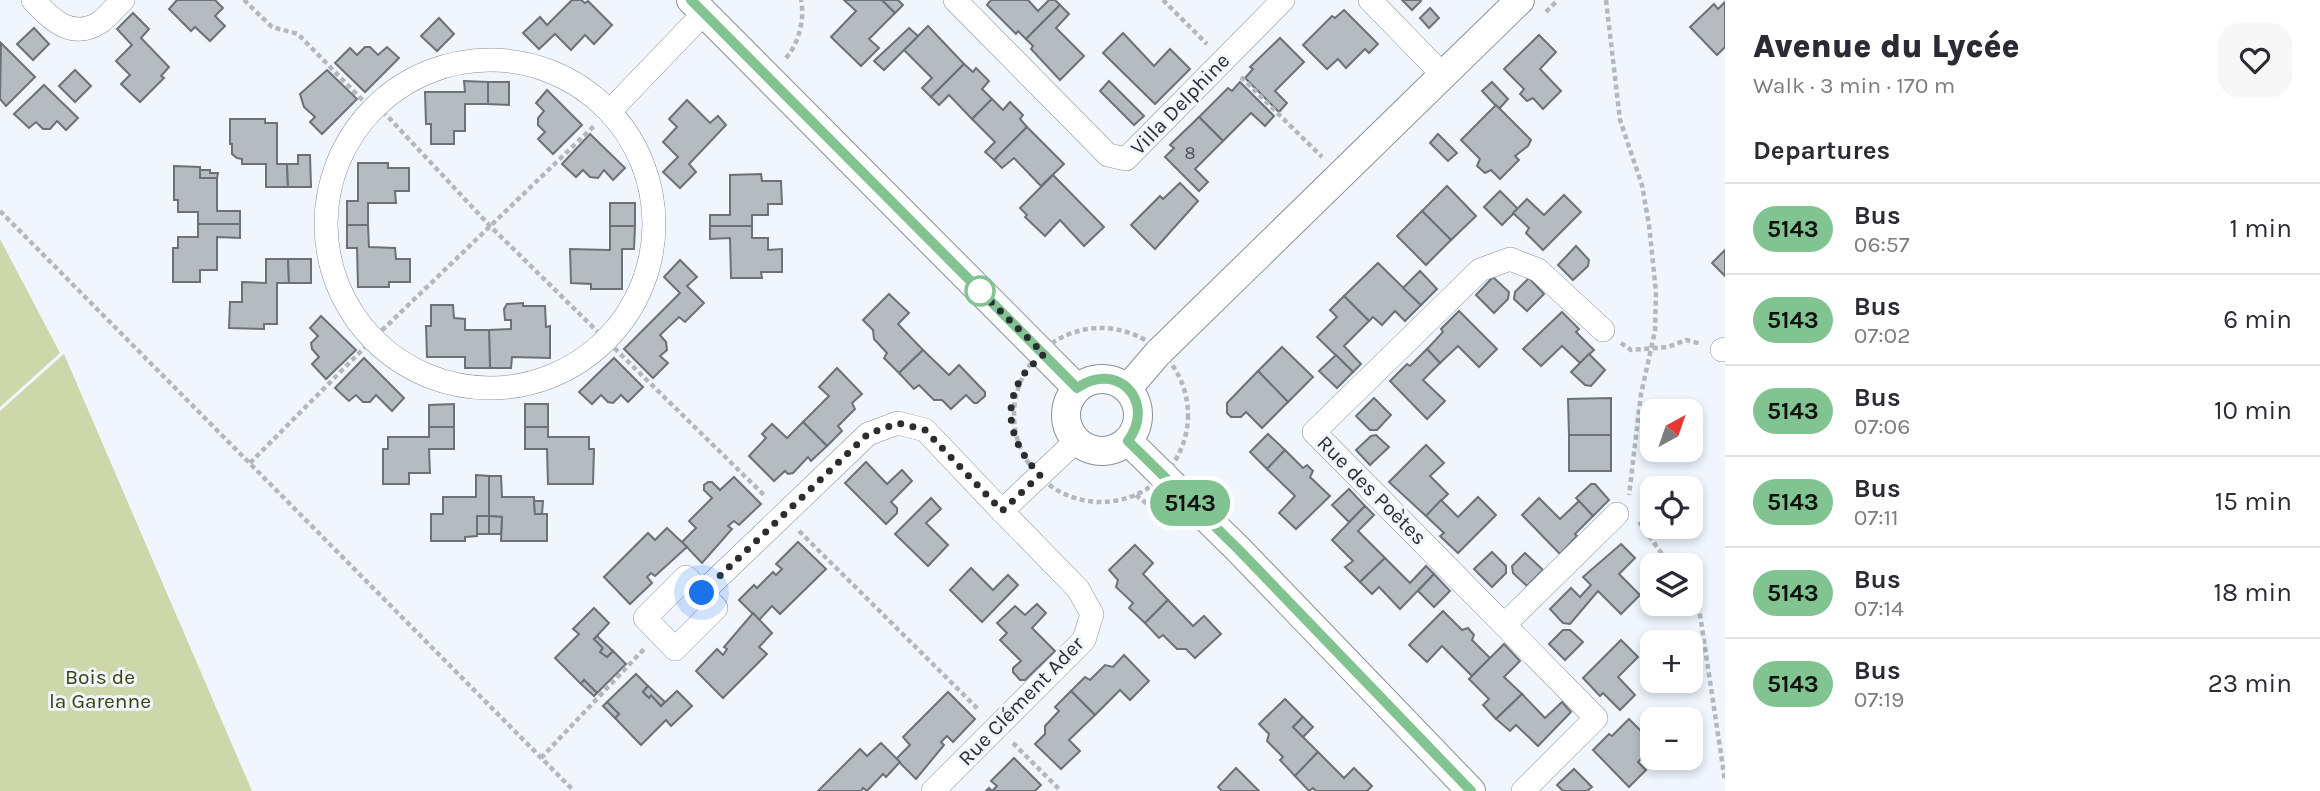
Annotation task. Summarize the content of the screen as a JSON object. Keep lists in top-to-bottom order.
{
  "streets": {
    "street": ["Villa Delphine", "Rue des Poètes", "Rue Clément Ader"]
  },
  "parks": ["Bois de la Garenne"],
  "lines": ["bus line 5143"],
  "house_numbers": ["8"],
  "north": "top right",
  "page": {
    "on_map": "5143",
    "heading": [
      ["Avenue du Lycée", "Walk · 3 min · 170 m"],
      "Departures"
    ],
    "list": [
      {
        "mark": "5143",
        "name": "Bus",
        "note": "06:57",
        "value": "1 min"
      },
      {
        "mark": "5143",
        "name": "Bus",
        "note": "07:02",
        "value": "6 min"
      },
      {
        "mark": "5143",
        "name": "Bus",
        "note": "07:06",
        "value": "10 min"
      },
      {
        "mark": "5143",
        "name": "Bus",
        "note": "07:11",
        "value": "15 min"
      },
      {
        "mark": "5143",
        "name": "Bus",
        "note": "07:14",
        "value": "18 min"
      },
      {
        "mark": "5143",
        "name": "Bus",
        "note": "07:19",
        "value": "23 min"
      }
    ],
    "map_buttons": ["+", "−"]
  }
}
